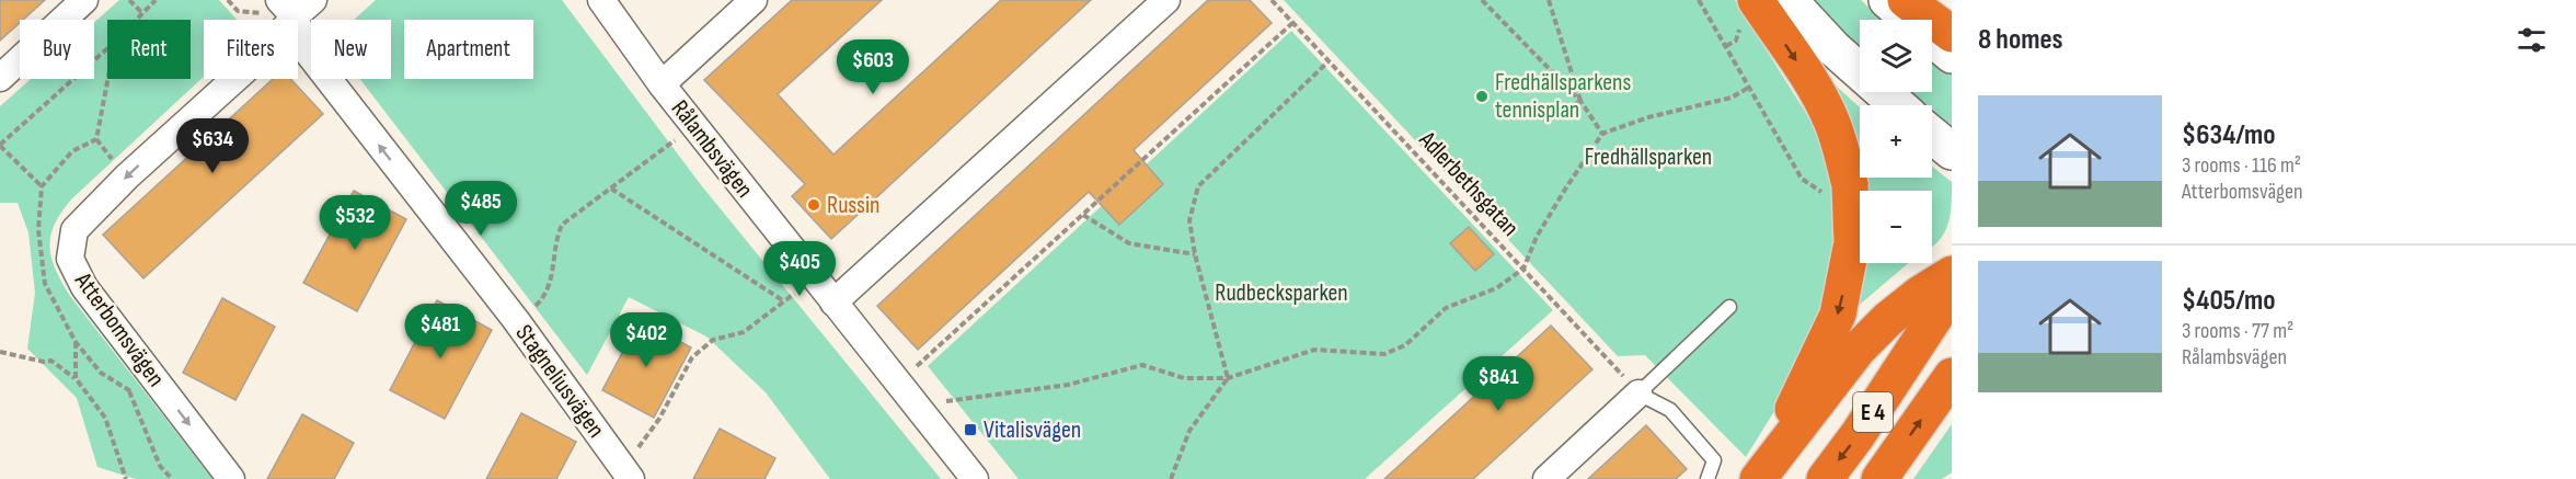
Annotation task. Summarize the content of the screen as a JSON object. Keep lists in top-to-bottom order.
{
  "streets": {
    "highway": ["E 4"],
    "street": ["Rålambsvägen", "Atterbomsvägen", "Stagneliusvägen"],
    "path": ["Adlerbethsgatan"]
  },
  "crossings": [
    ["Atterbomsvägen", "Stagneliusvägen"]
  ],
  "one_way": ["Stagneliusvägen"],
  "parks": ["Fredhällsparken", "Rudbecksparken"],
  "places": {
    "other": ["Fredhällsparkens tennisplan", "Russin"],
    "transit": ["Vitalisvägen"]
  },
  "page": {
    "heading": "8 homes",
    "map_buttons": ["+", "−"],
    "chip": [
      "Buy",
      "Rent",
      "Filters",
      "New",
      "Apartment"
    ],
    "price": [
      "$603",
      "$634",
      "$485",
      "$532",
      "$405",
      "$481",
      "$402",
      "$841"
    ],
    "list": [
      {
        "name": "$634/mo",
        "note": "3 rooms · 116 m² · Atterbomsvägen"
      },
      {
        "name": "$405/mo",
        "note": "3 rooms · 77 m² · Rålambsvägen"
      }
    ]
  }
}
